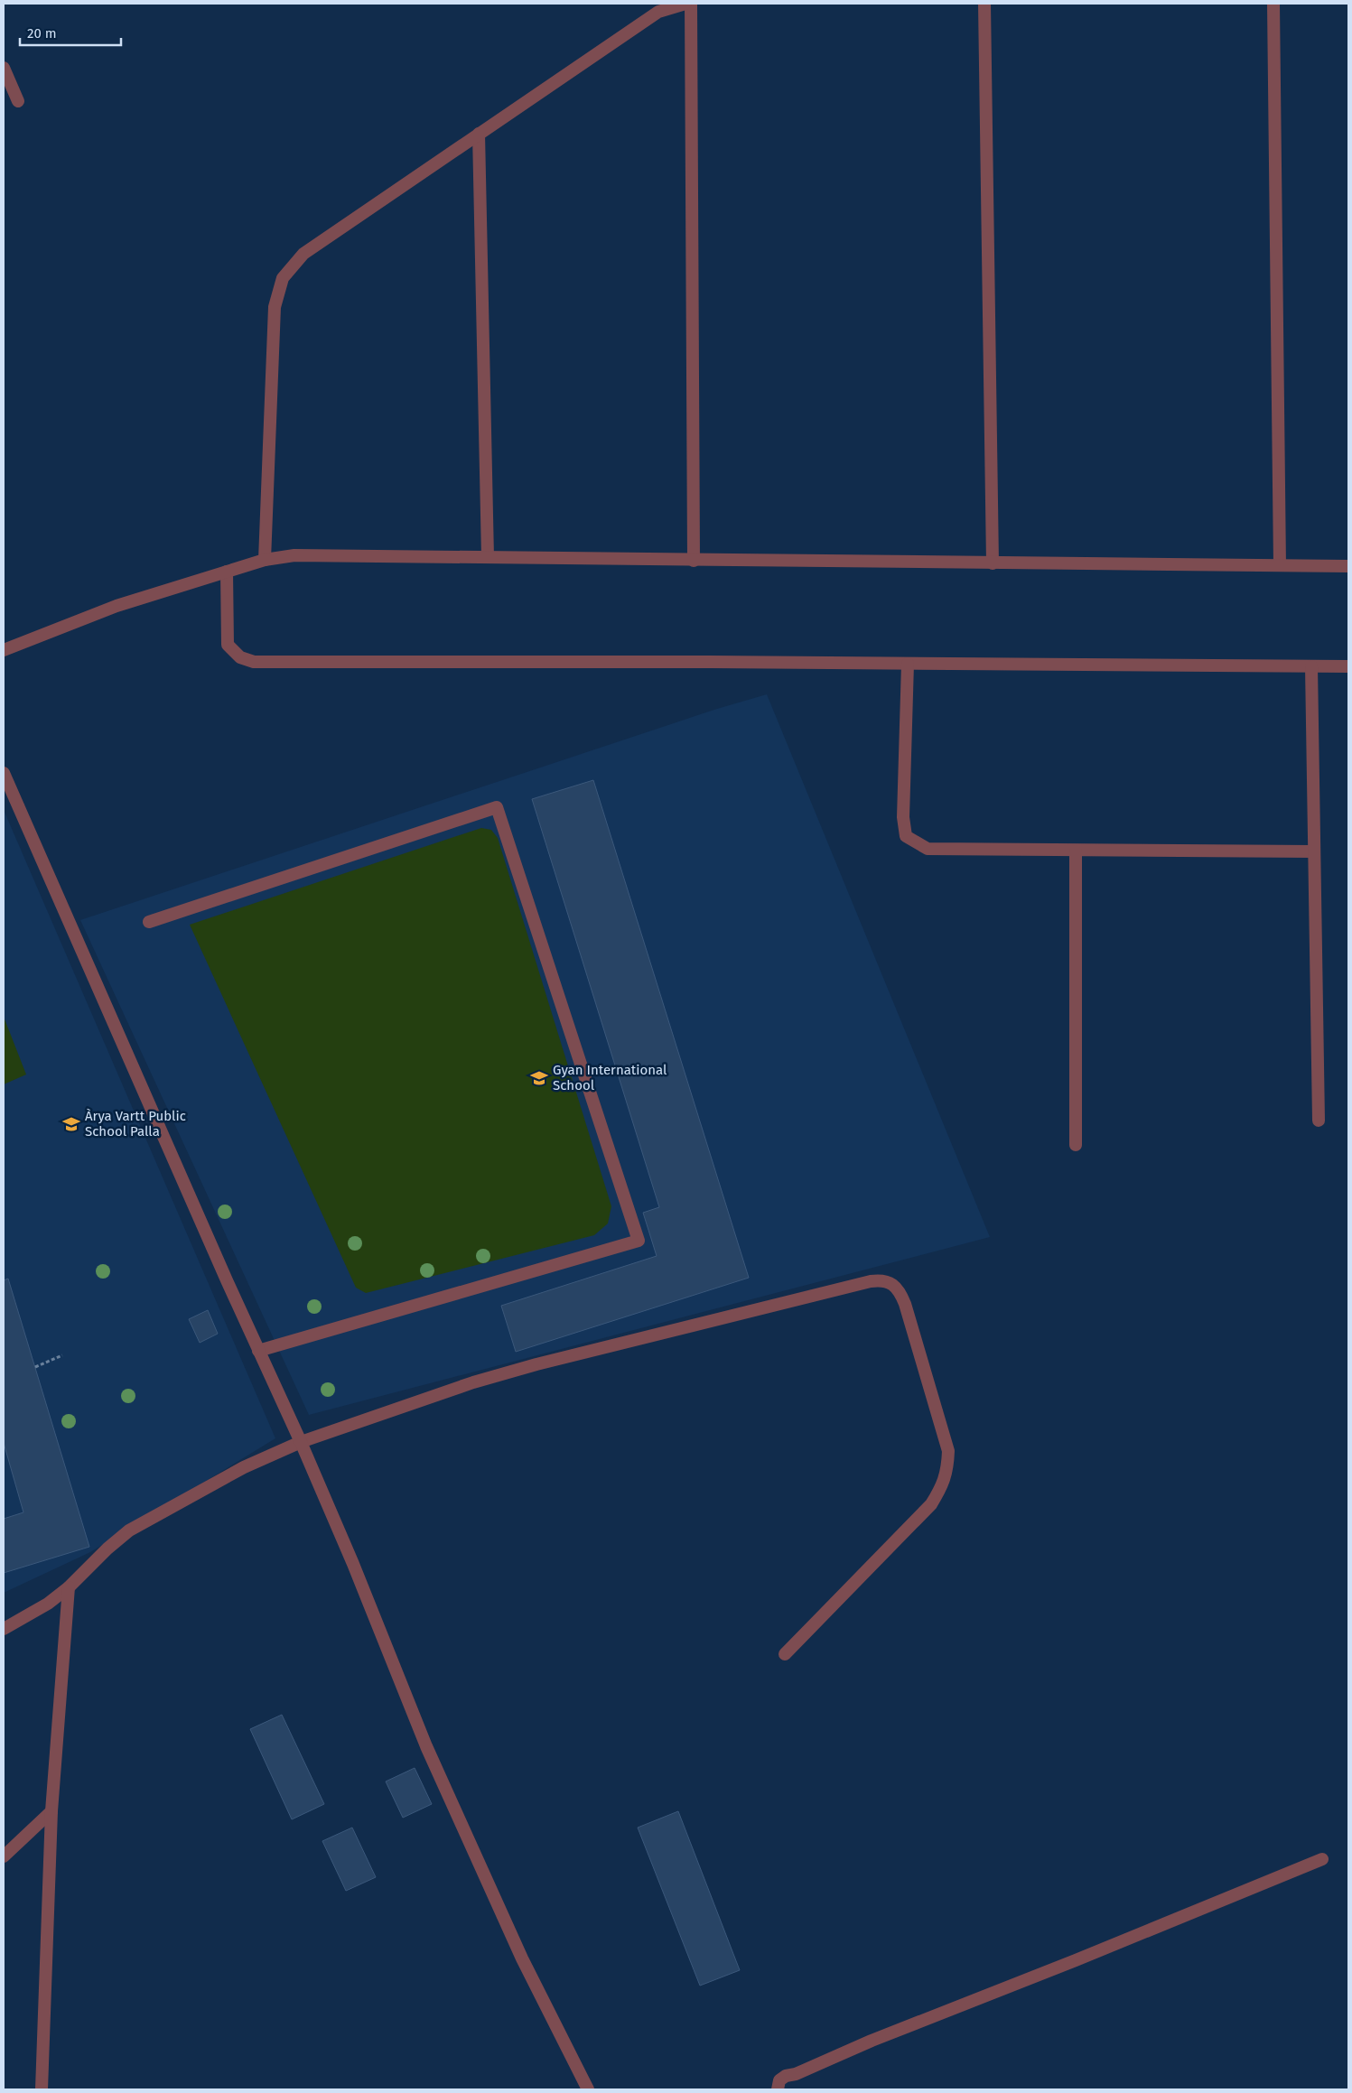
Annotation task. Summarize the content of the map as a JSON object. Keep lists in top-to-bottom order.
{
  "places": {
    "school or university": ["Gyan International School", "Àrya Vartt Public School Palla"]
  },
  "scale_bar": "20 m"
}
